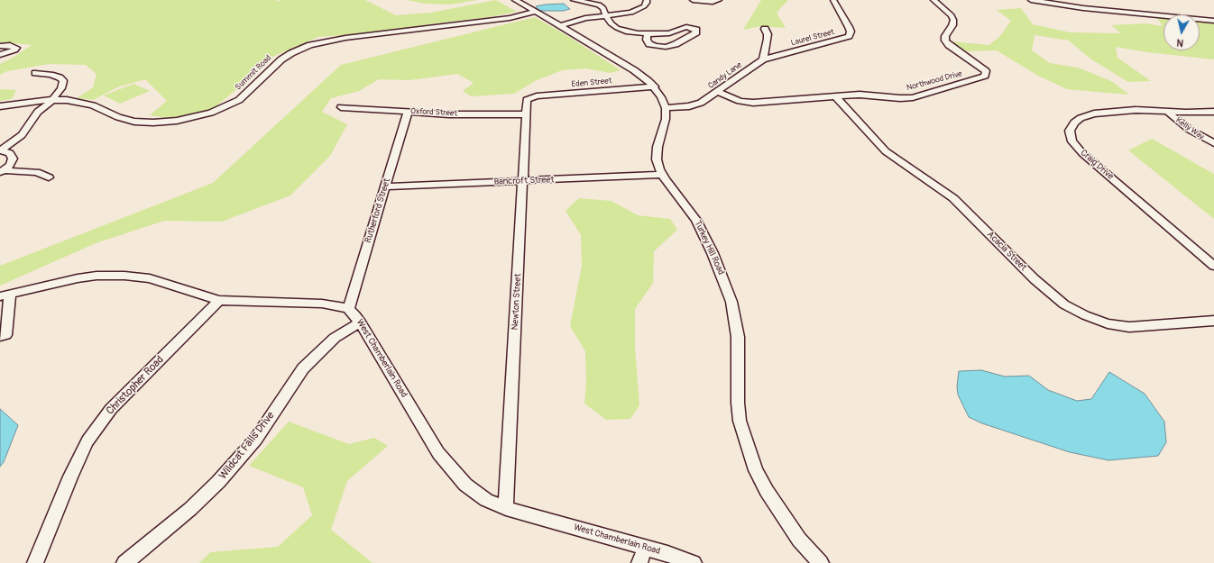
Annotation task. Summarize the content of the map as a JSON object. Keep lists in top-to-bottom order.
{
  "streets": {
    "street": [
      "Laurel Street",
      "Summit Road",
      "Candy Lane",
      "Northwood Drive",
      "Eden Street",
      "Oxford Street",
      "Kelly Way",
      "Craig Drive",
      "Bancroft Street",
      "Rutherford Street",
      "Turkey Hill Road",
      "Acacia Street",
      "Newton Street",
      "West Chamberlain Road",
      "Christopher Road",
      "Wildcat Falls Drive"
    ]
  },
  "crossings": [
    ["Laurel Street", "Candy Lane"],
    ["Candy Lane", "Northwood Drive"],
    ["Candy Lane", "Turkey Hill Road"],
    ["Northwood Drive", "Acacia Street"],
    ["Eden Street", "Newton Street"],
    ["Oxford Street", "Rutherford Street"],
    ["Oxford Street", "Newton Street"],
    ["Kelly Way", "Craig Drive"],
    ["Bancroft Street", "Rutherford Street"],
    ["Bancroft Street", "Turkey Hill Road"],
    ["Bancroft Street", "Newton Street"],
    ["Rutherford Street", "West Chamberlain Road"],
    ["Newton Street", "West Chamberlain Road"],
    ["West Chamberlain Road", "Wildcat Falls Drive"]
  ],
  "north": "bottom"
}
